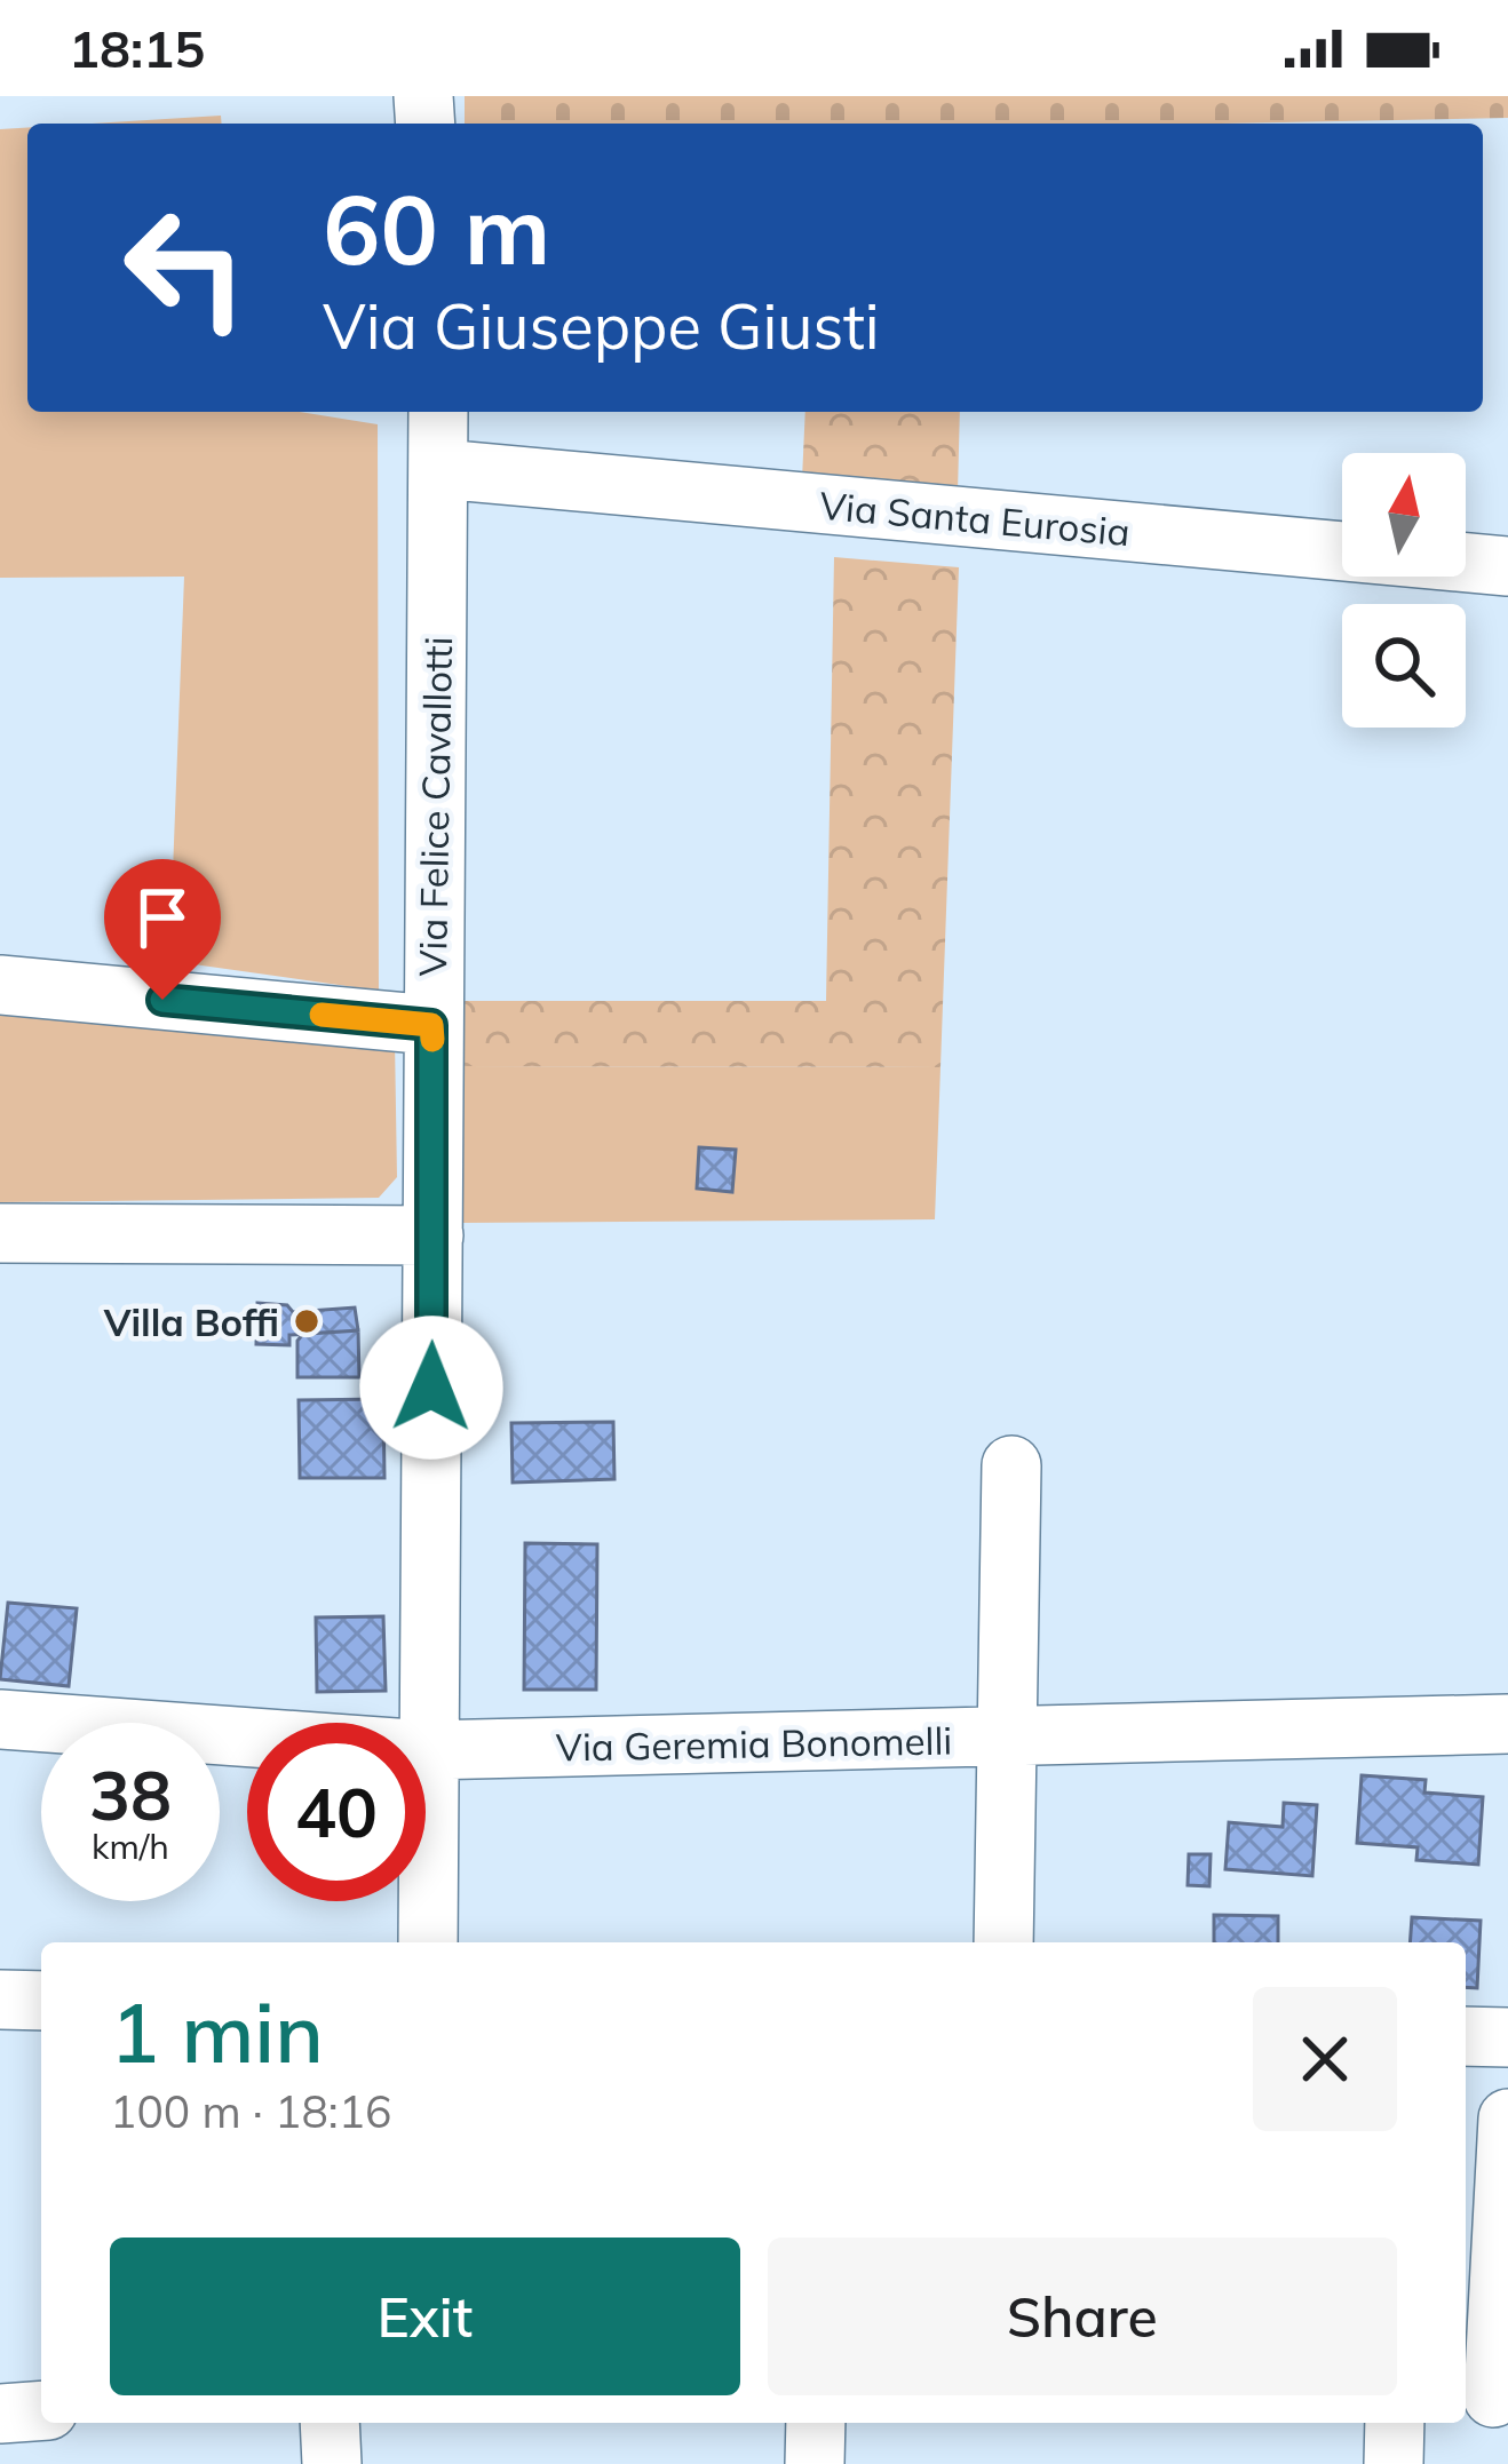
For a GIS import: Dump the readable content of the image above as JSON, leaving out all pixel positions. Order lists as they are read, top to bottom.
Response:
{
  "streets": {
    "street": ["Via Santa Eurosia", "Via Felice Cavallotti", "Via Geremia Bonomelli"]
  },
  "crossings": [
    ["Via Santa Eurosia", "Via Felice Cavallotti"],
    ["Via Felice Cavallotti", "Via Geremia Bonomelli"]
  ],
  "places": ["Villa Boffi"],
  "north": "top",
  "page": {
    "status": "18:15",
    "turn": ["60 m", "Via Giuseppe Giusti"],
    "speed": "38 km/h",
    "limit": "40",
    "heading": ["1 min", "100 m · 18:16"],
    "buttons": ["Exit", "Share"]
  }
}
